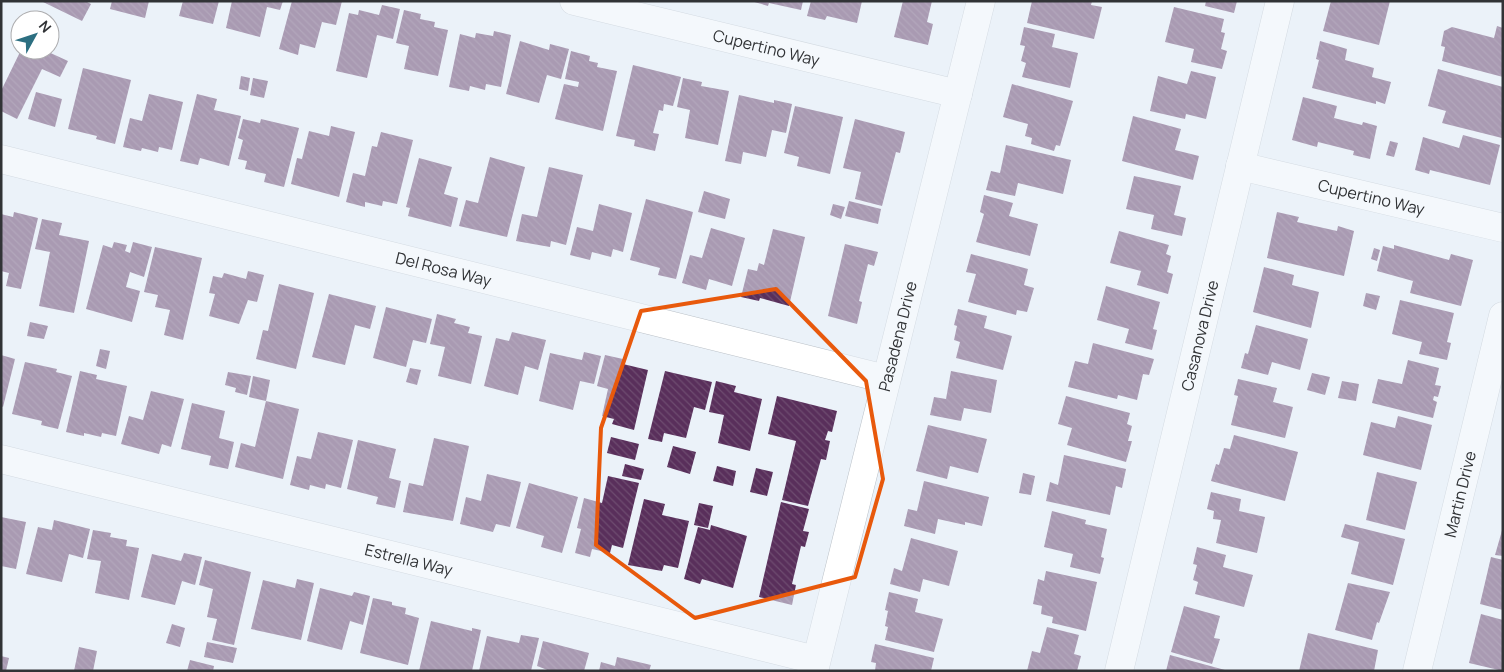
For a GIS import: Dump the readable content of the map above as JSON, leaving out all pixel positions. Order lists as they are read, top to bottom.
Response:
{
  "streets": {
    "street": [
      "Cupertino Way",
      "Del Rosa Way",
      "Pasadena Drive",
      "Casanova Drive",
      "Martin Drive",
      "Estrella Way"
    ]
  },
  "crossings": [
    ["Cupertino Way", "Pasadena Drive"],
    ["Cupertino Way", "Casanova Drive"],
    ["Del Rosa Way", "Pasadena Drive"],
    ["Pasadena Drive", "Estrella Way"]
  ],
  "north": "top right"
}
